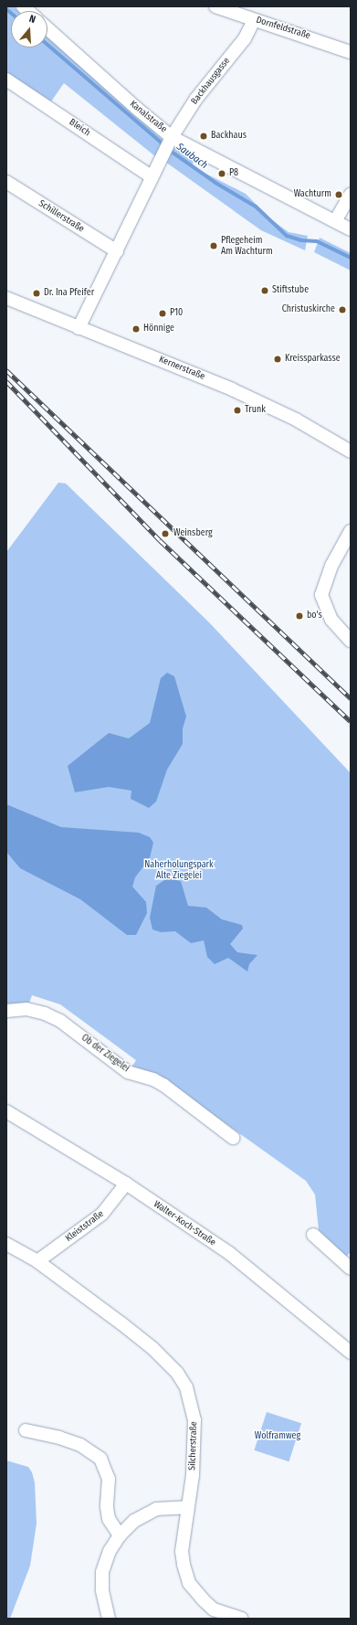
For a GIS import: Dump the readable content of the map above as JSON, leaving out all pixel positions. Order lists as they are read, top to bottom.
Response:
{
  "streets": {
    "street": [
      "Dornfeldstraße",
      "Backhausgasse",
      "Kanalstraße",
      "Bleich",
      "Schillerstraße",
      "Kernerstraße",
      "Ob der Ziegelei",
      "Walter-Koch-Straße",
      "Kleiststraße",
      "Silcherstraße"
    ]
  },
  "crossings": [
    ["Dornfeldstraße", "Backhausgasse"],
    ["Backhausgasse", "Kanalstraße"],
    ["Walter-Koch-Straße", "Kleiststraße"],
    ["Kleiststraße", "Silcherstraße"]
  ],
  "water": ["Saubach"],
  "parks": ["Naherholungspark Alte Ziegelei", "Wolframweg"],
  "places": [
    "Backhaus",
    "P8",
    "Wachturm",
    "Pflegeheim Am Wachturm",
    "Stiftstube",
    "Dr. Ina Pfeifer",
    "Christuskirche",
    "P10",
    "Hönnige",
    "Kreissparkasse",
    "Trunk",
    "Weinsberg",
    "bo's"
  ],
  "north": "top"
}
